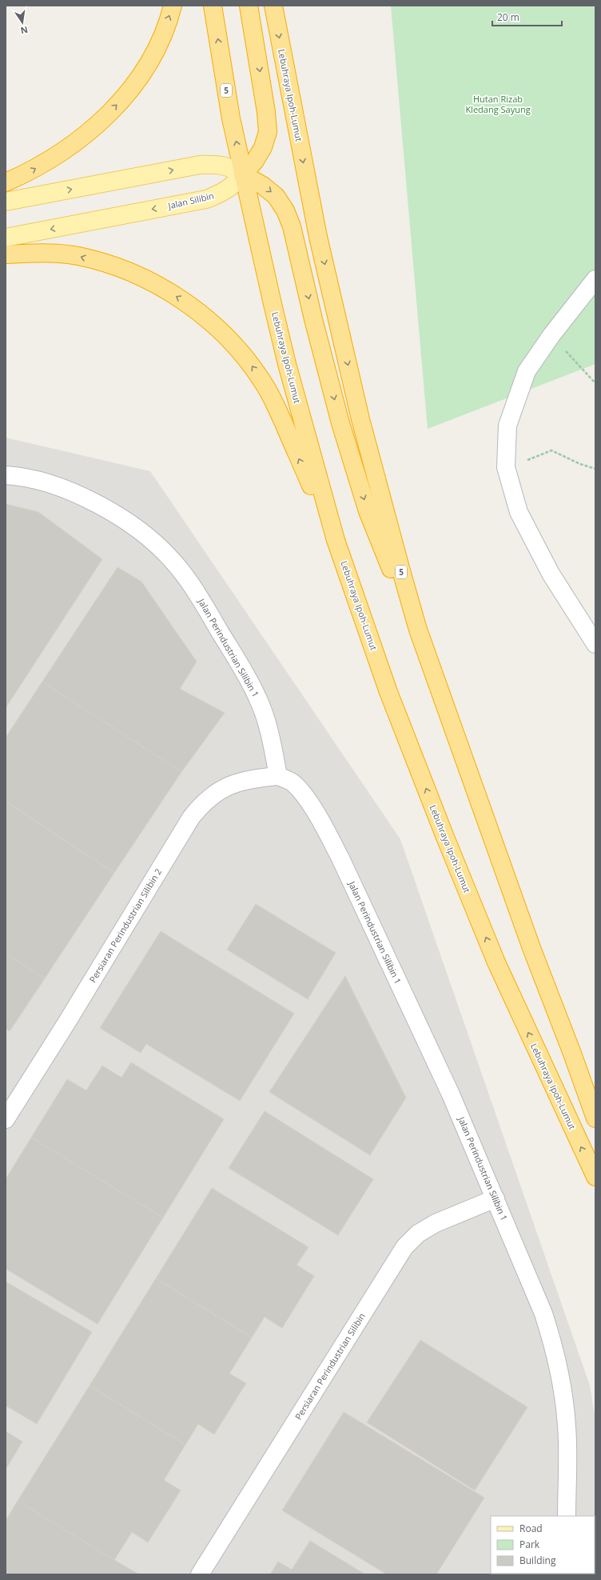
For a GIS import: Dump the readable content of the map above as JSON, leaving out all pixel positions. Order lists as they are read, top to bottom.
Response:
{
  "streets": {
    "highway": ["5", "Lebuhraya Ipoh-Lumut"],
    "main road": ["Jalan Silibin"],
    "street": ["Jalan Perindustrian Silibin 1", "Persiaran Perindustrian Silibin 2", "Persiaran Perindustrian Silibin"]
  },
  "crossings": [
    ["Lebuhraya Ipoh-Lumut", "Jalan Silibin"],
    ["Jalan Perindustrian Silibin 1", "Persiaran Perindustrian Silibin 2"],
    ["Jalan Perindustrian Silibin 1", "Persiaran Perindustrian Silibin"]
  ],
  "parks": ["Hutan Rizab Kledang Sayung"],
  "legend": ["Road", "Park", "Building"],
  "scale_bar": "20 m",
  "north": "bottom"
}
